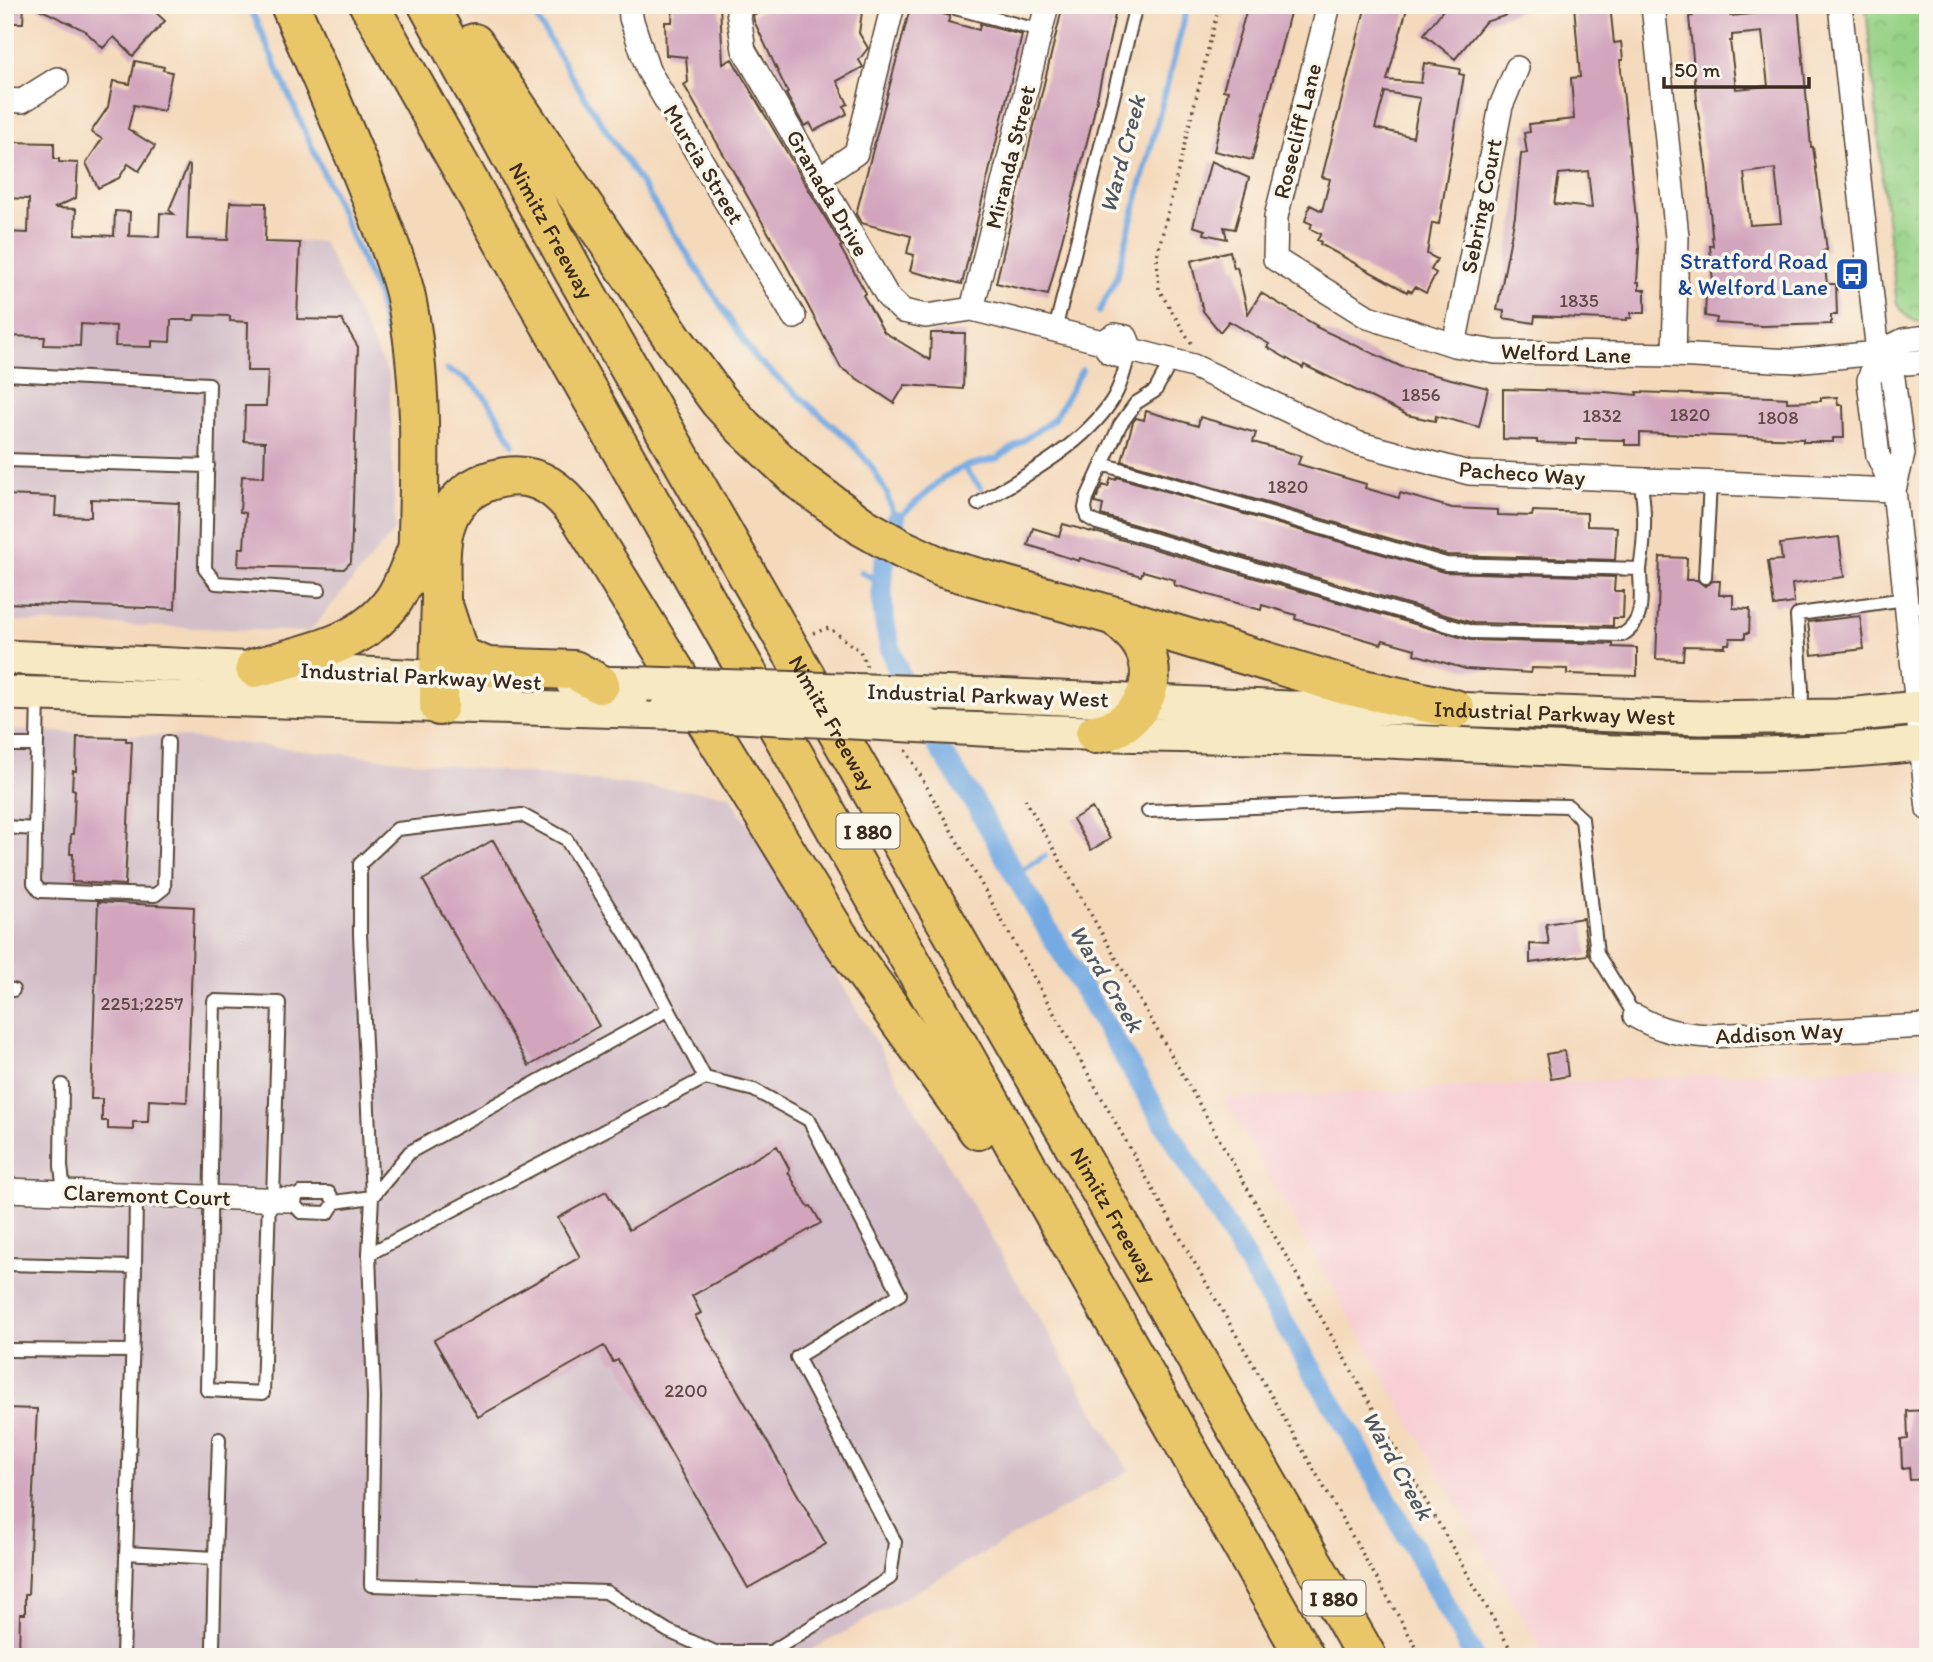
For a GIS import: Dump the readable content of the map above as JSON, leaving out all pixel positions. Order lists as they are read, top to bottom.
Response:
{
  "streets": {
    "highway": ["Nimitz Freeway", "I 880"],
    "main road": ["Industrial Parkway West"],
    "street": [
      "Rosecliff Lane",
      "Miranda Street",
      "Murcia Street",
      "Granada Drive",
      "Sebring Court",
      "Welford Lane",
      "Pacheco Way",
      "Addison Way",
      "Claremont Court"
    ]
  },
  "crossings": [
    ["Rosecliff Lane", "Welford Lane"],
    ["Miranda Street", "Granada Drive"],
    ["Miranda Street", "Pacheco Way"],
    ["Granada Drive", "Pacheco Way"],
    ["Sebring Court", "Welford Lane"]
  ],
  "water": ["Ward Creek"],
  "places": {
    "bus stop": ["Stratford Road & Welford Lane"]
  },
  "house_numbers": [
    "1835",
    "1856",
    "1820",
    "1832",
    "1808",
    "1820",
    "2251;2257",
    "2200"
  ],
  "scale_bar": "50 m"
}
